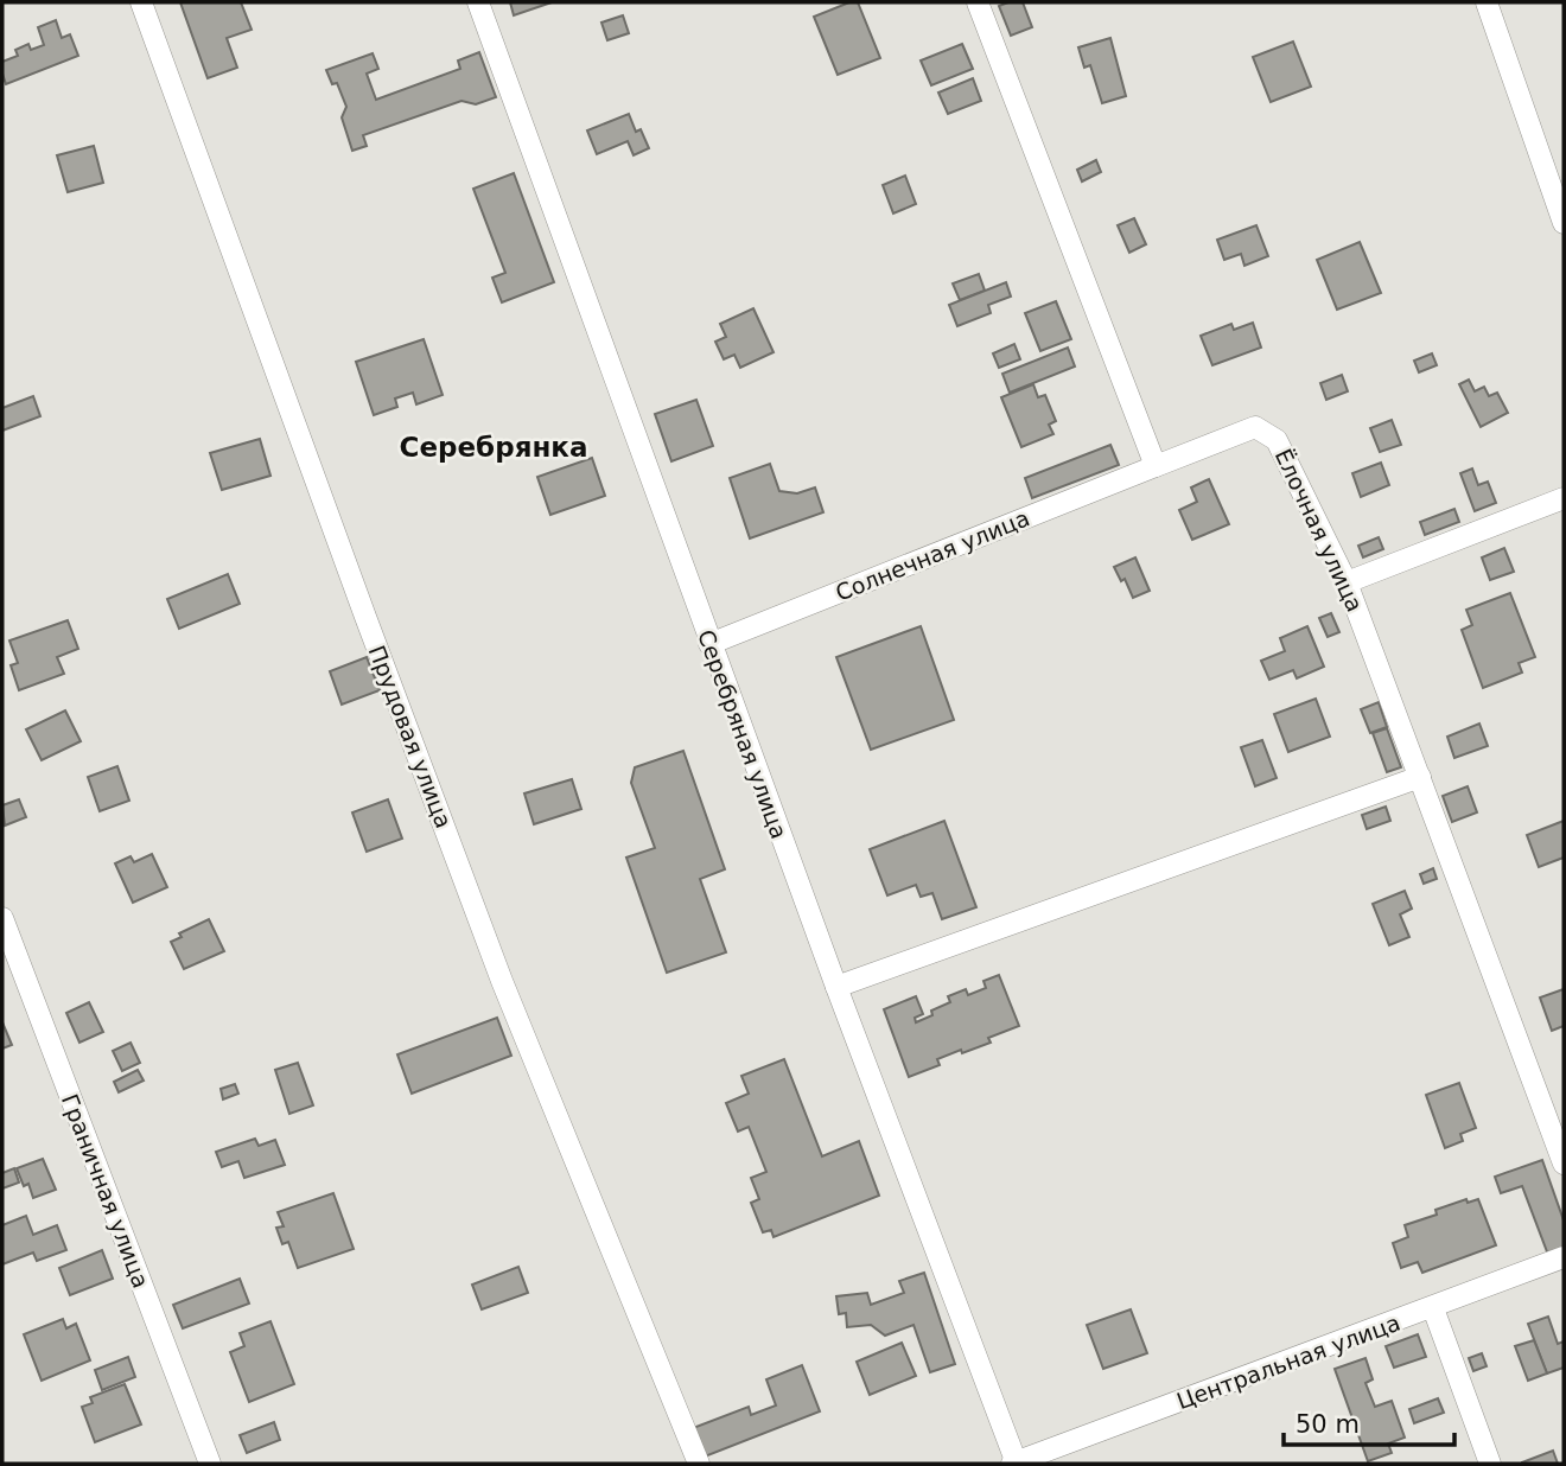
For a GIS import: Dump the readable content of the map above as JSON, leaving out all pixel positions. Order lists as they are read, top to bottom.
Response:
{
  "streets": {
    "street": [
      "Ёлочная улица",
      "Солнечная улица",
      "Серебряная улица",
      "Прудовая улица",
      "Граничная улица",
      "Центральная улица"
    ]
  },
  "crossings": [
    ["Ёлочная улица", "Солнечная улица"],
    ["Солнечная улица", "Серебряная улица"],
    ["Серебряная улица", "Центральная улица"]
  ],
  "districts": ["Серебрянка"],
  "scale_bar": "50 m"
}
